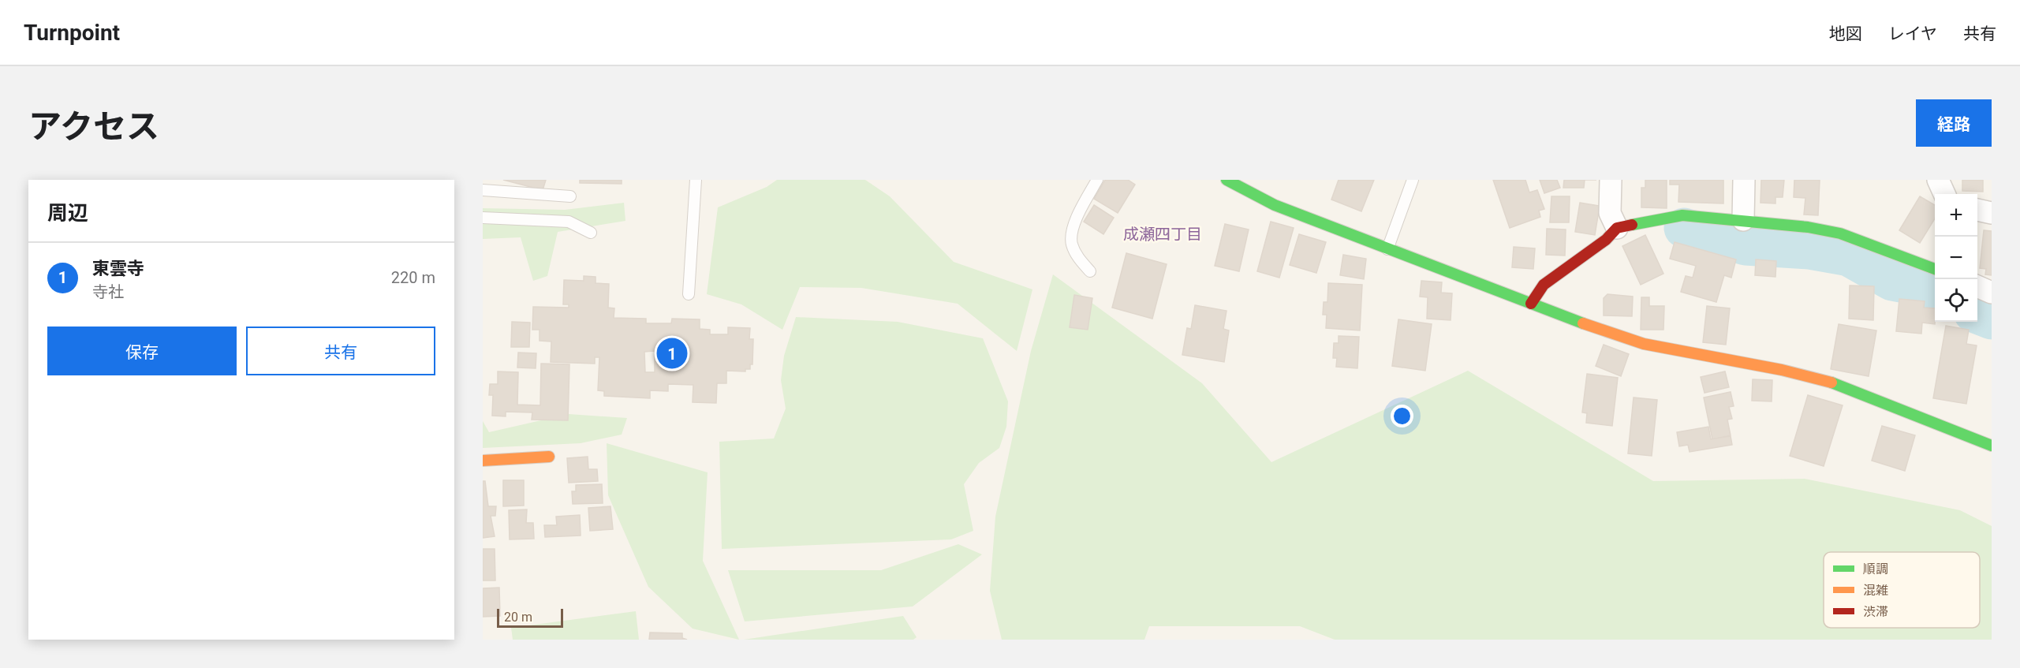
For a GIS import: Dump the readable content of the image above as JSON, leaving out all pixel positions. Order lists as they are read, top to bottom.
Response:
{
  "districts": ["成瀬四丁目"],
  "legend": ["順調", "混雑", "渋滞"],
  "scale_bar": "20 m",
  "page": {
    "header": "Turnpoint",
    "nav": ["地図", "レイヤ", "共有"],
    "title": "アクセス",
    "buttons": [
      "経路",
      ["保存", "共有"]
    ],
    "heading": "周辺",
    "map_buttons": ["+", "−"],
    "list": [
      {
        "mark": "1",
        "name": "東雲寺",
        "note": "寺社",
        "value": "220 m"
      }
    ],
    "pins": "1",
    "scale": "20 m"
  }
}
